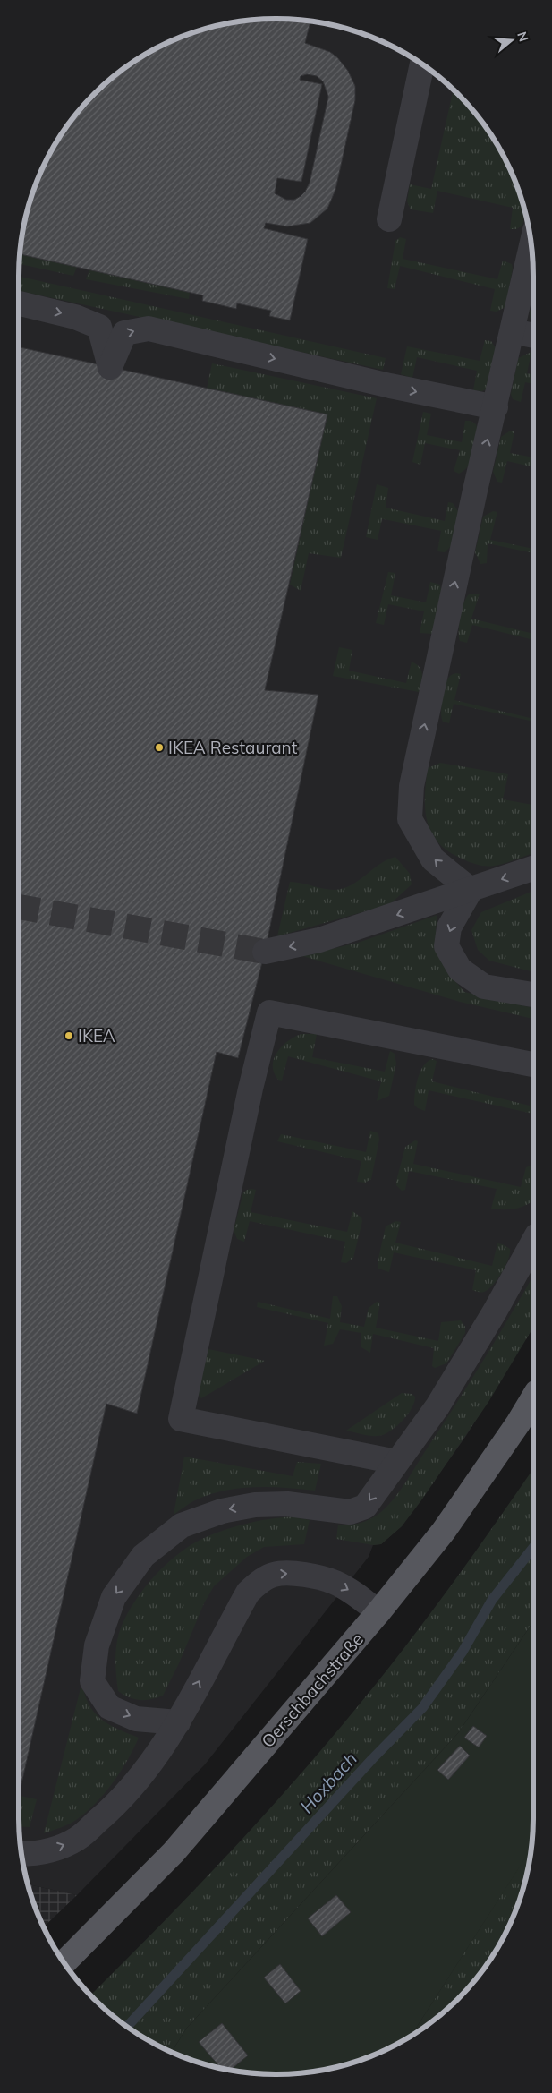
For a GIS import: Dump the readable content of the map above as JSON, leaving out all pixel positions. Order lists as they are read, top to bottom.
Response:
{
  "streets": {
    "main road": ["Oerschbachstraße"]
  },
  "water": ["Hoxbach"],
  "places": ["IKEA Restaurant", "IKEA"],
  "north": "right"
}
